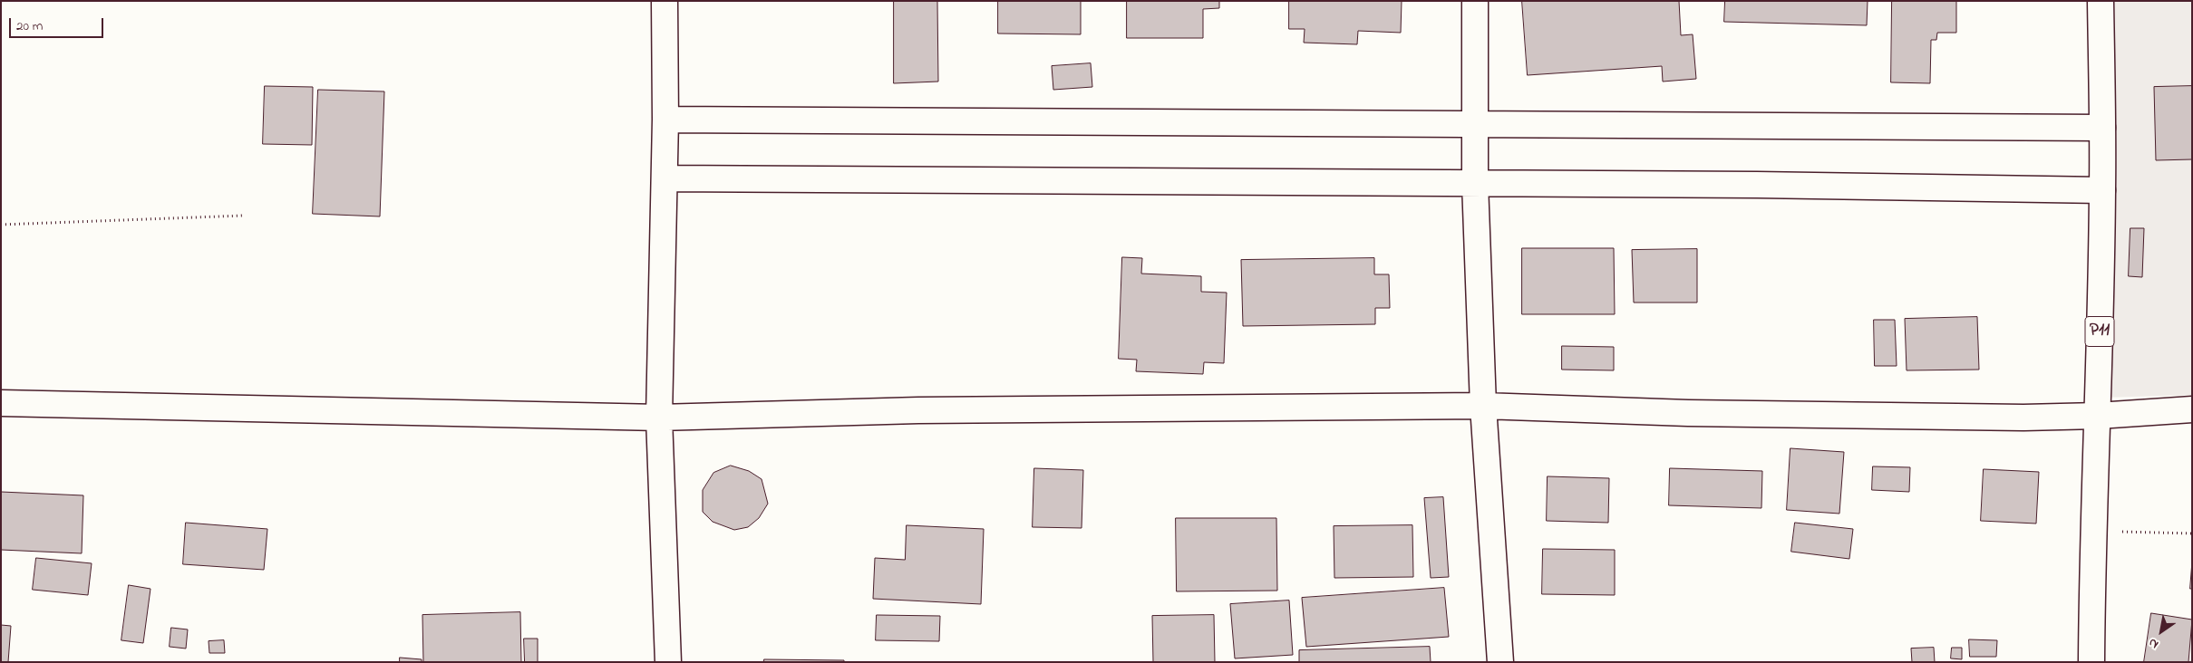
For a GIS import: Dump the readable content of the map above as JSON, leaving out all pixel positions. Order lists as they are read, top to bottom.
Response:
{
  "streets": {
    "street": ["P11"]
  },
  "scale_bar": "20 m",
  "north": "bottom left"
}
